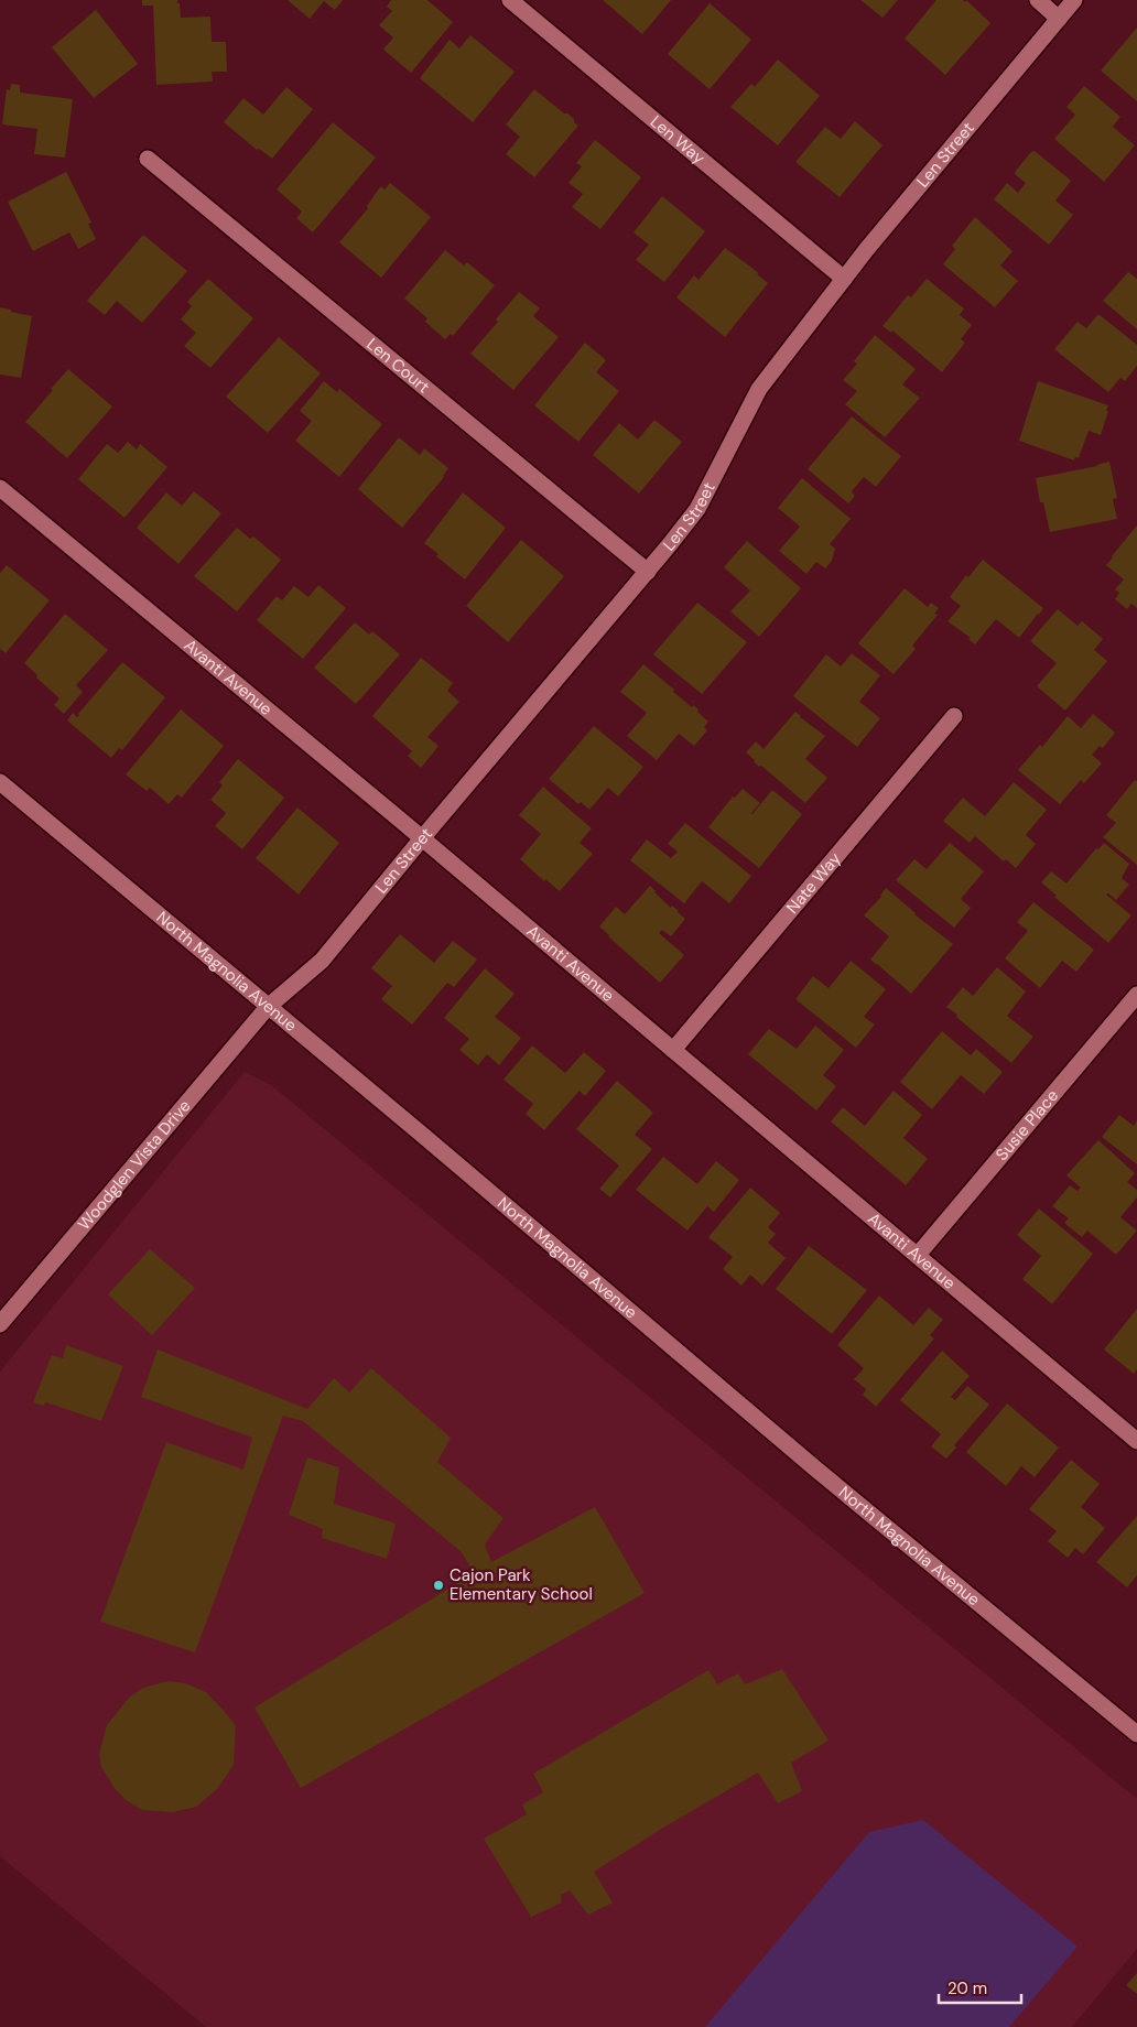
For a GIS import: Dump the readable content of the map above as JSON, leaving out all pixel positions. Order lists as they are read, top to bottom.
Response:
{
  "streets": {
    "street": [
      "Len Way",
      "Len Street",
      "Len Court",
      "Avanti Avenue",
      "Nate Way",
      "North Magnolia Avenue",
      "Susie Place",
      "Woodglen Vista Drive"
    ]
  },
  "crossings": [
    ["Len Way", "Len Street"],
    ["Len Street", "Len Court"],
    ["Len Street", "Avanti Avenue"],
    ["Len Street", "North Magnolia Avenue"],
    ["Len Street", "Woodglen Vista Drive"],
    ["Avanti Avenue", "Nate Way"],
    ["Avanti Avenue", "Susie Place"],
    ["North Magnolia Avenue", "Woodglen Vista Drive"]
  ],
  "places": ["Cajon Park Elementary School"],
  "scale_bar": "20 m"
}
